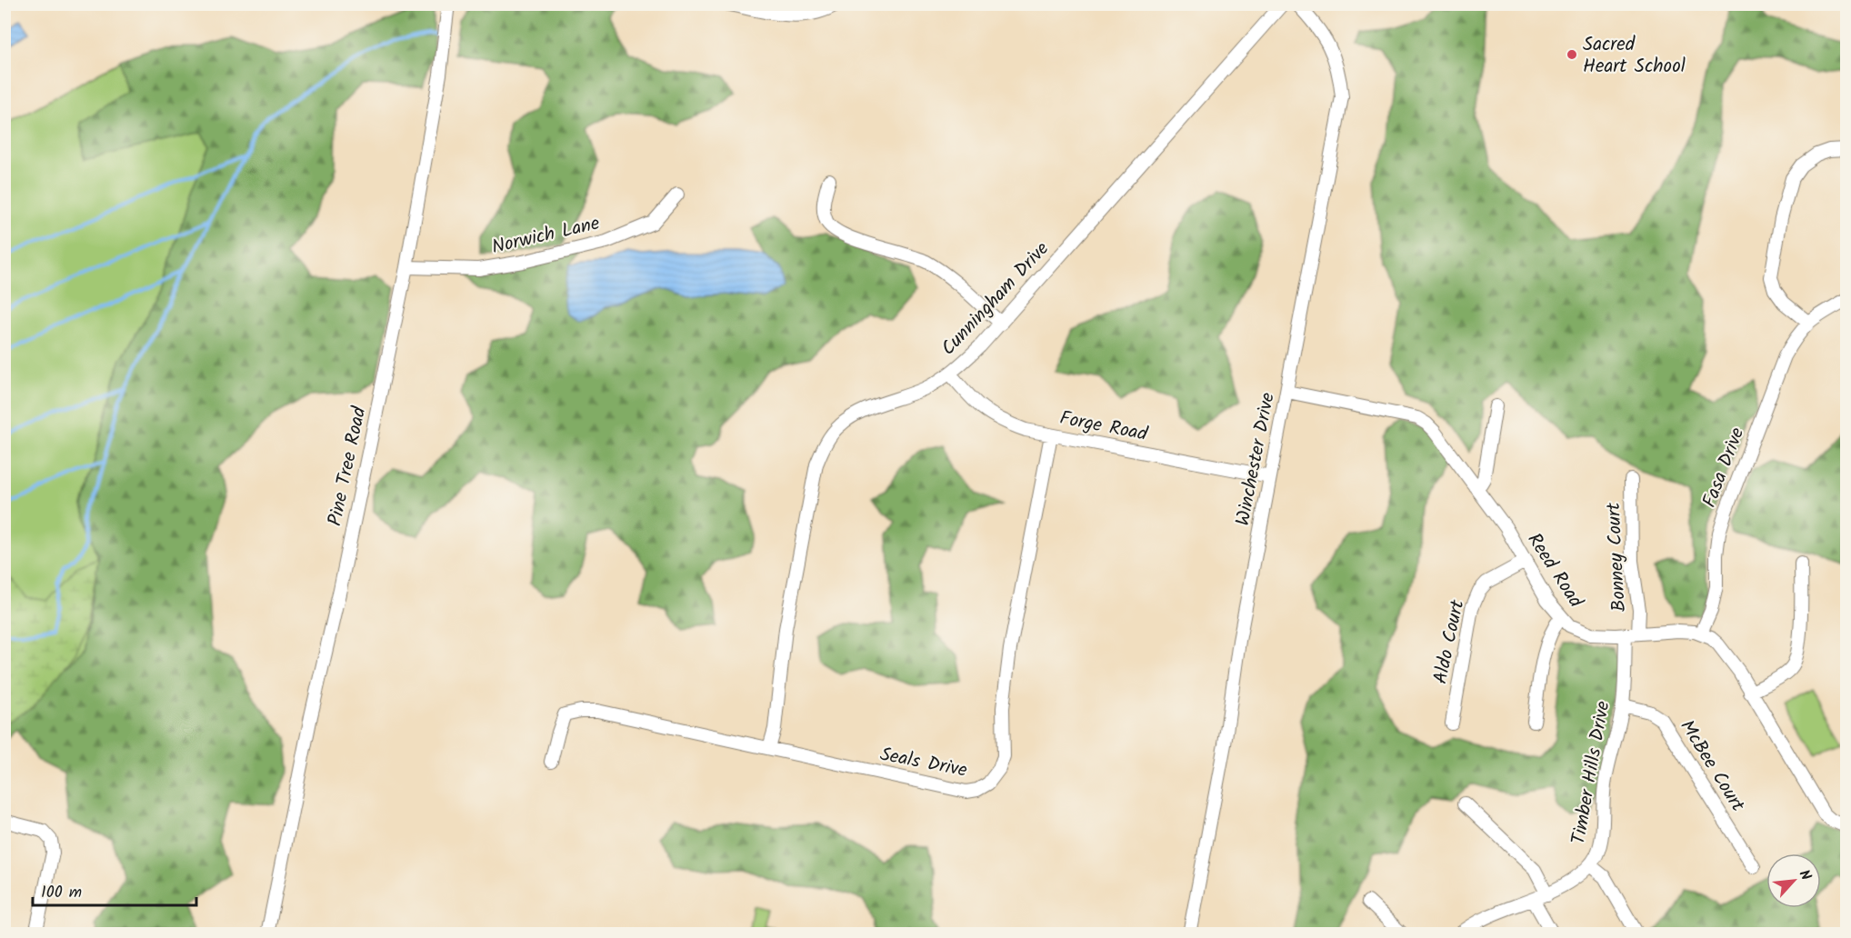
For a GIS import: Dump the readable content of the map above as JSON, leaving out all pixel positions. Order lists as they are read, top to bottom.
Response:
{
  "streets": {
    "street": [
      "Norwich Lane",
      "Cunningham Drive",
      "Forge Road",
      "Winchester Drive",
      "Pine Tree Road",
      "Fasa Drive",
      "Bonney Court",
      "Reed Road",
      "Aldo Court",
      "Seals Drive",
      "McBee Court",
      "Timber Hills Drive"
    ]
  },
  "crossings": [
    ["Norwich Lane", "Pine Tree Road"],
    ["Cunningham Drive", "Forge Road"],
    ["Cunningham Drive", "Seals Drive"],
    ["Forge Road", "Winchester Drive"],
    ["Forge Road", "Seals Drive"],
    ["Winchester Drive", "Reed Road"],
    ["Fasa Drive", "Reed Road"],
    ["Bonney Court", "Reed Road"],
    ["Reed Road", "Aldo Court"],
    ["Reed Road", "Timber Hills Drive"],
    ["McBee Court", "Timber Hills Drive"]
  ],
  "places": ["Sacred Heart School"],
  "scale_bar": "100 m",
  "north": "top right"
}
